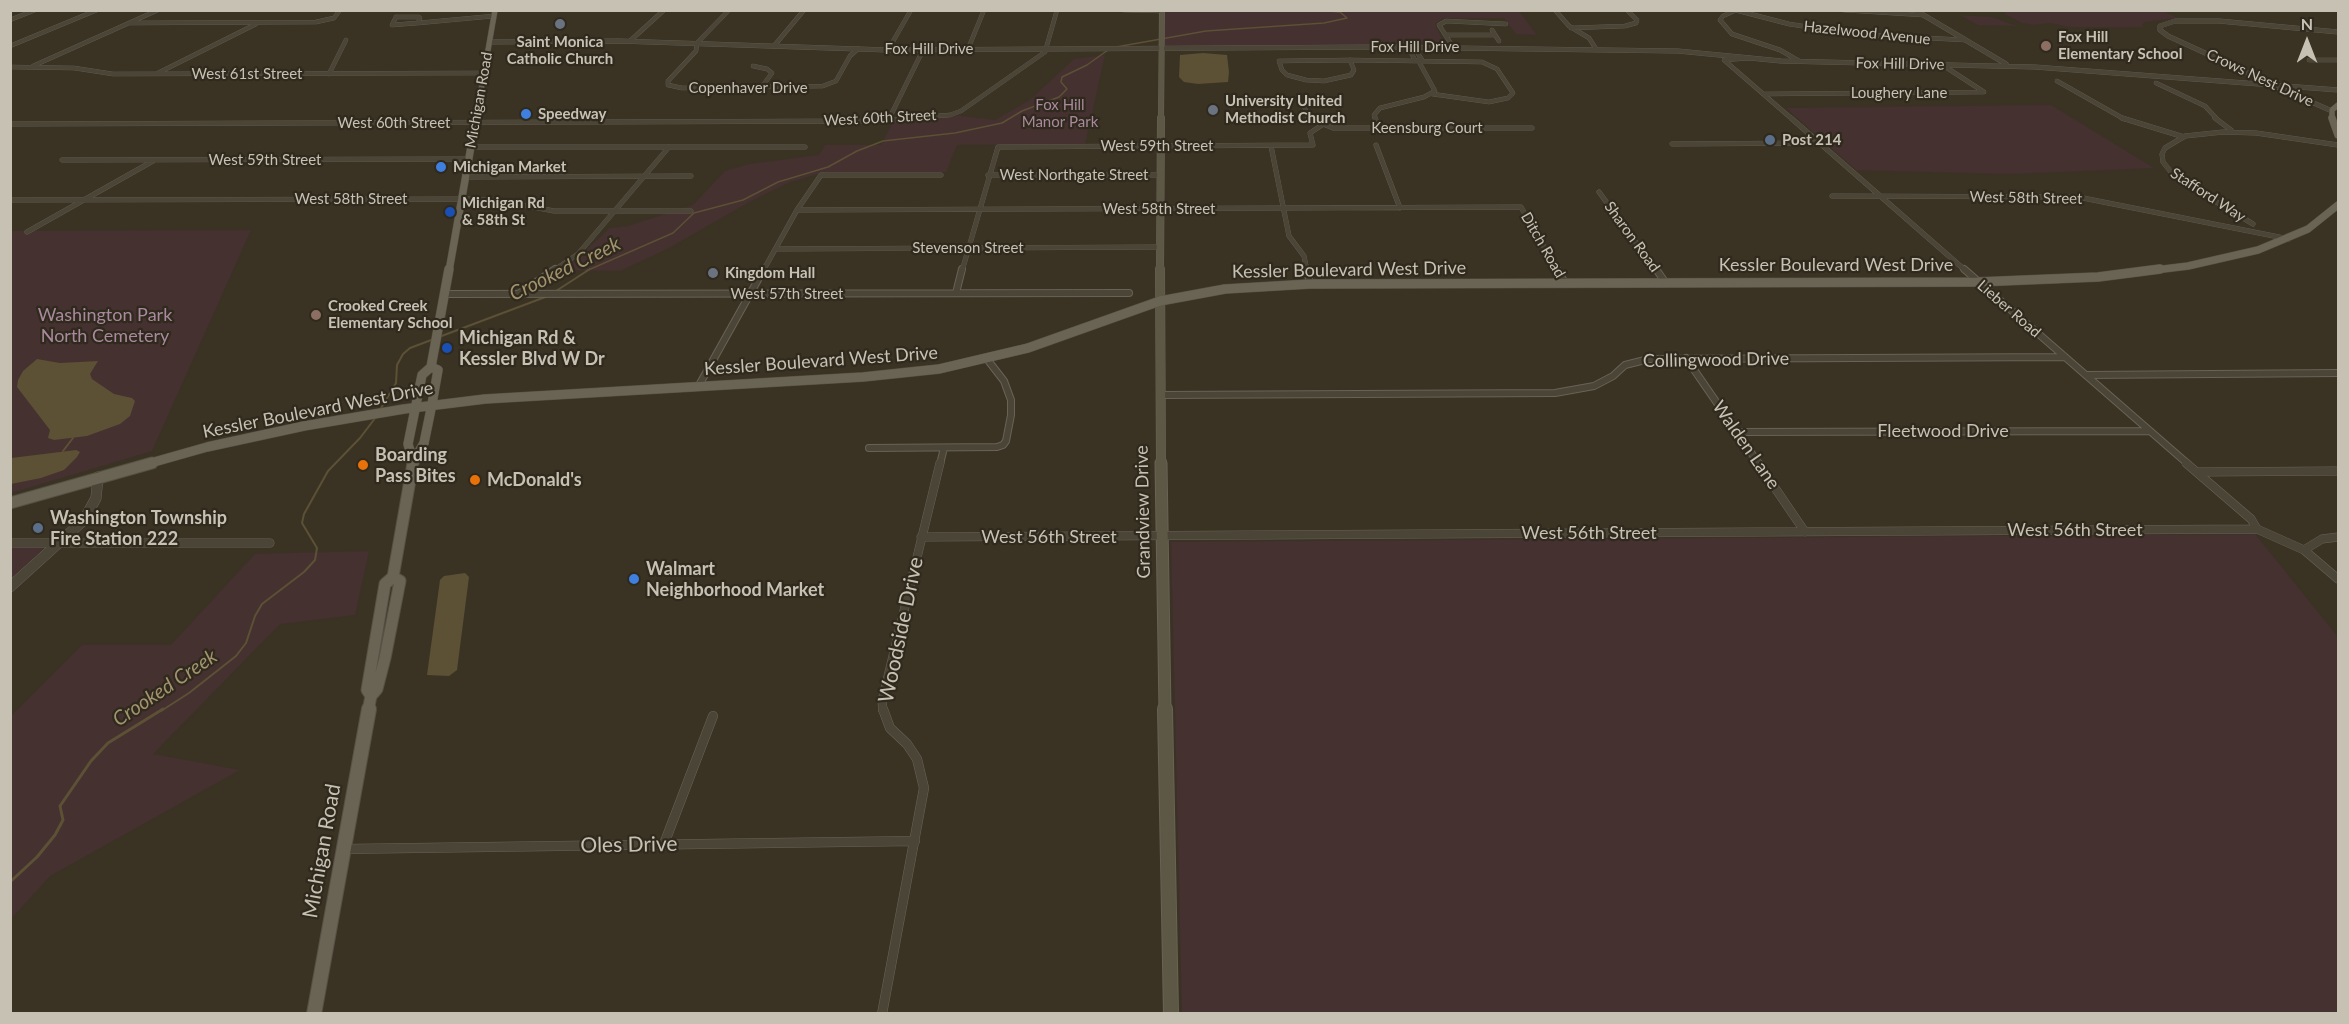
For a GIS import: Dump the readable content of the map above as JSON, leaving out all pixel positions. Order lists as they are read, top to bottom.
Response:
{
  "streets": {
    "main road": ["Michigan Road", "Kessler Boulevard West Drive", "Grandview Drive"],
    "street": [
      "Hazelwood Avenue",
      "Fox Hill Drive",
      "West 61st Street",
      "Crows Nest Drive",
      "Copenhaver Drive",
      "Loughery Lane",
      "West 60th Street",
      "Keensburg Court",
      "West 59th Street",
      "West Northgate Street",
      "Stafford Way",
      "West 58th Street",
      "Sharon Road",
      "Ditch Road",
      "Stevenson Street",
      "West 57th Street",
      "Lieber Road",
      "Collingwood Drive",
      "Fleetwood Drive",
      "Walden Lane",
      "West 56th Street",
      "Woodside Drive",
      "Oles Drive"
    ]
  },
  "crossings": [
    ["Fox Hill Drive", "Crows Nest Drive"],
    ["Fox Hill Drive", "Copenhaver Drive"],
    ["Fox Hill Drive", "Loughery Lane"],
    ["Fox Hill Drive", "Michigan Road"],
    ["Fox Hill Drive", "West 60th Street"],
    ["Fox Hill Drive", "Lieber Road"],
    ["Fox Hill Drive", "Grandview Drive"],
    ["West 61st Street", "Michigan Road"],
    ["Loughery Lane", "Lieber Road"],
    ["Michigan Road", "West 60th Street"],
    ["Michigan Road", "West 59th Street"],
    ["Michigan Road", "West 58th Street"],
    ["Michigan Road", "Kessler Boulevard West Drive"],
    ["Michigan Road", "West 57th Street"],
    ["Michigan Road", "Oles Drive"],
    ["Keensburg Court", "West 59th Street"],
    ["West 59th Street", "West Northgate Street"],
    ["West 59th Street", "Grandview Drive"],
    ["West Northgate Street", "Grandview Drive"],
    ["West 58th Street", "Ditch Road"],
    ["West 58th Street", "Kessler Boulevard West Drive"],
    ["West 58th Street", "Lieber Road"],
    ["West 58th Street", "Grandview Drive"],
    ["Sharon Road", "Kessler Boulevard West Drive"],
    ["Ditch Road", "Kessler Boulevard West Drive"],
    ["Stevenson Street", "Grandview Drive"],
    ["Kessler Boulevard West Drive", "Lieber Road"],
    ["Kessler Boulevard West Drive", "Grandview Drive"],
    ["Lieber Road", "Collingwood Drive"],
    ["Lieber Road", "Fleetwood Drive"],
    ["Lieber Road", "West 56th Street"],
    ["Collingwood Drive", "Walden Lane"],
    ["Collingwood Drive", "Grandview Drive"],
    ["Fleetwood Drive", "Walden Lane"],
    ["Walden Lane", "West 56th Street"],
    ["Grandview Drive", "West 56th Street"],
    ["West 56th Street", "Woodside Drive"],
    ["Woodside Drive", "Oles Drive"]
  ],
  "water": ["Crooked Creek"],
  "parks": ["Fox Hill Manor Park", "Washington Park North Cemetery"],
  "places": [
    "Saint Monica Catholic Church",
    "Fox Hill Elementary School",
    "University United Methodist Church",
    "Speedway",
    "Post 214",
    "Michigan Market",
    "Michigan Rd & 58th St",
    "Kingdom Hall",
    "Crooked Creek Elementary School",
    "Michigan Rd & Kessler Blvd W Dr",
    "Boarding Pass Bites",
    "McDonald's",
    "Washington Township Fire Station 222",
    "Walmart Neighborhood Market"
  ],
  "north": "top"
}
